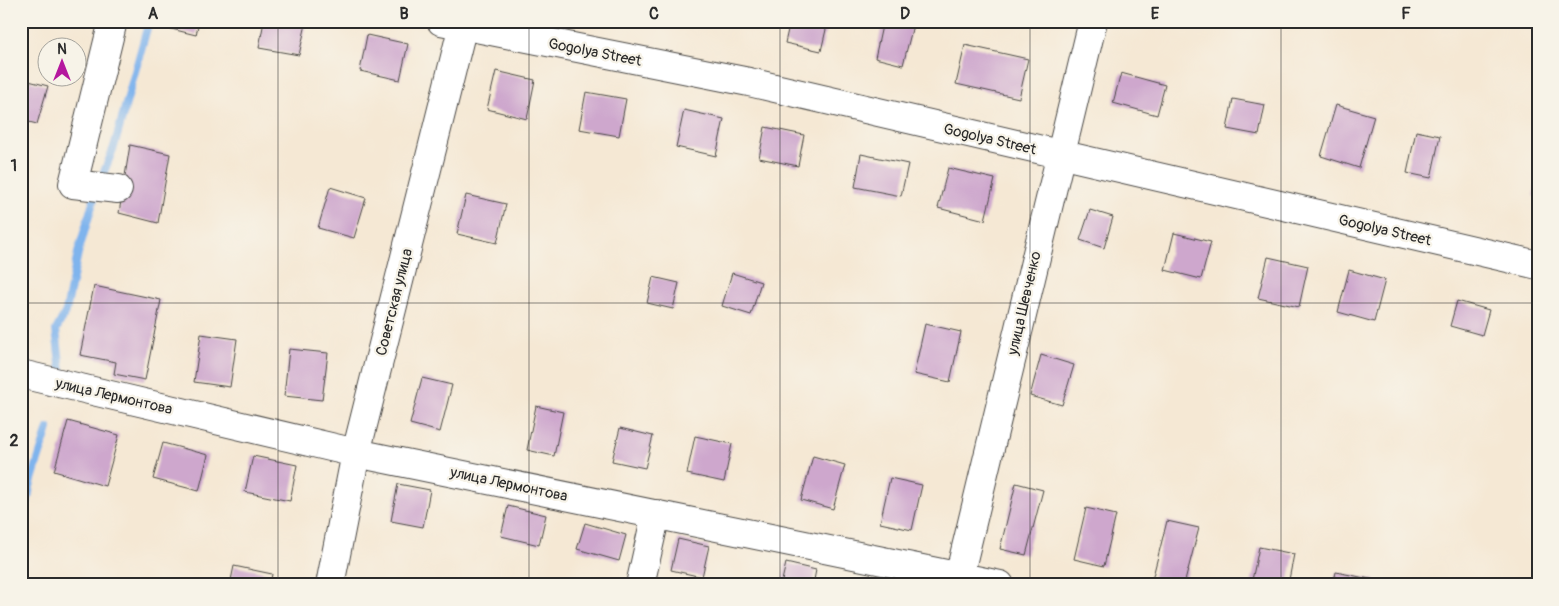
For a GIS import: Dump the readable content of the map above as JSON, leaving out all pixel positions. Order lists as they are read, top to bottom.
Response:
{
  "streets": {
    "street": [
      "Gogolya Street",
      "Советская улица",
      "улица Шевченко",
      "улица Лермонтова"
    ]
  },
  "crossings": [
    ["Gogolya Street", "Советская улица"],
    ["Gogolya Street", "улица Шевченко"],
    ["Советская улица", "улица Лермонтова"],
    ["улица Шевченко", "улица Лермонтова"]
  ],
  "north": "top",
  "grid": {
    "columns": [
      "A",
      "B",
      "C",
      "D",
      "E",
      "F"
    ],
    "rows": ["1", "2"]
  }
}
